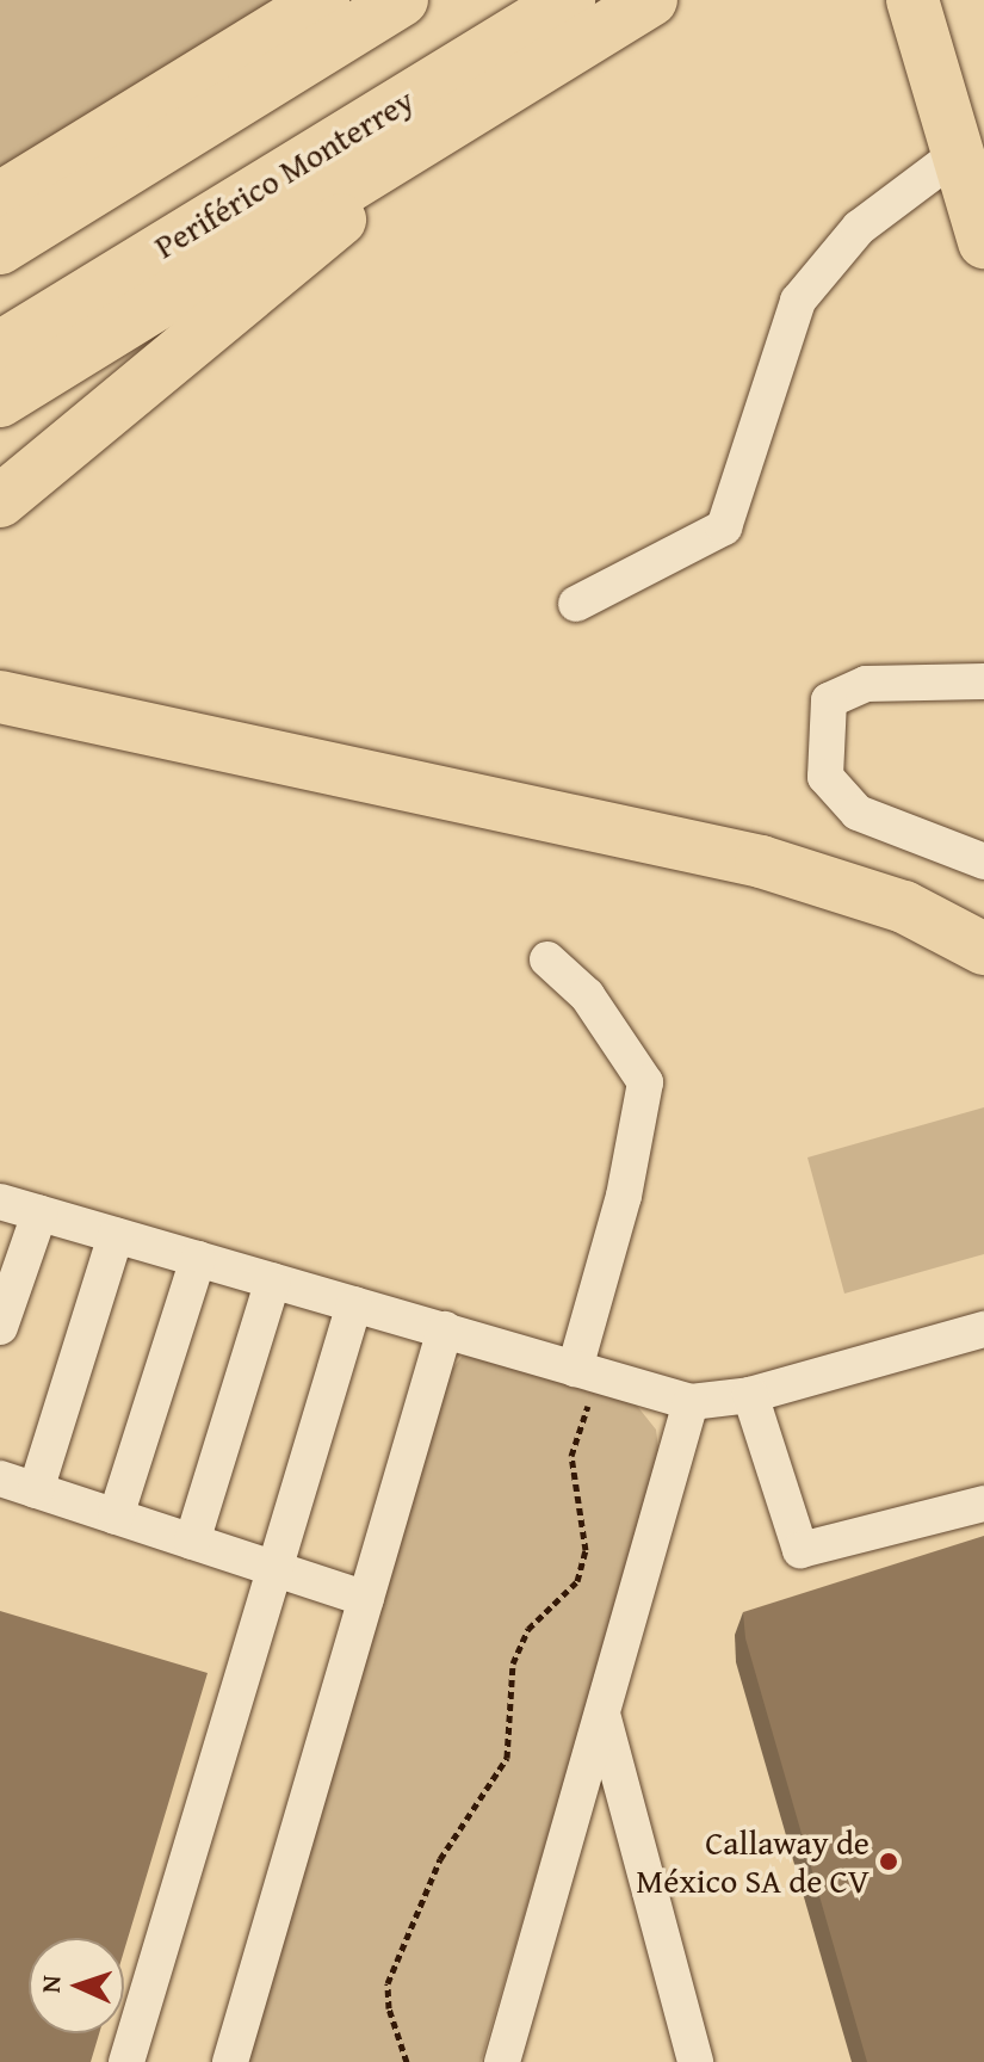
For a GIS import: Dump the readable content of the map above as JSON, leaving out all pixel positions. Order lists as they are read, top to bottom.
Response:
{
  "streets": {
    "highway": ["Periférico Monterrey"]
  },
  "places": ["Callaway de México SA de CV"],
  "north": "left"
}
